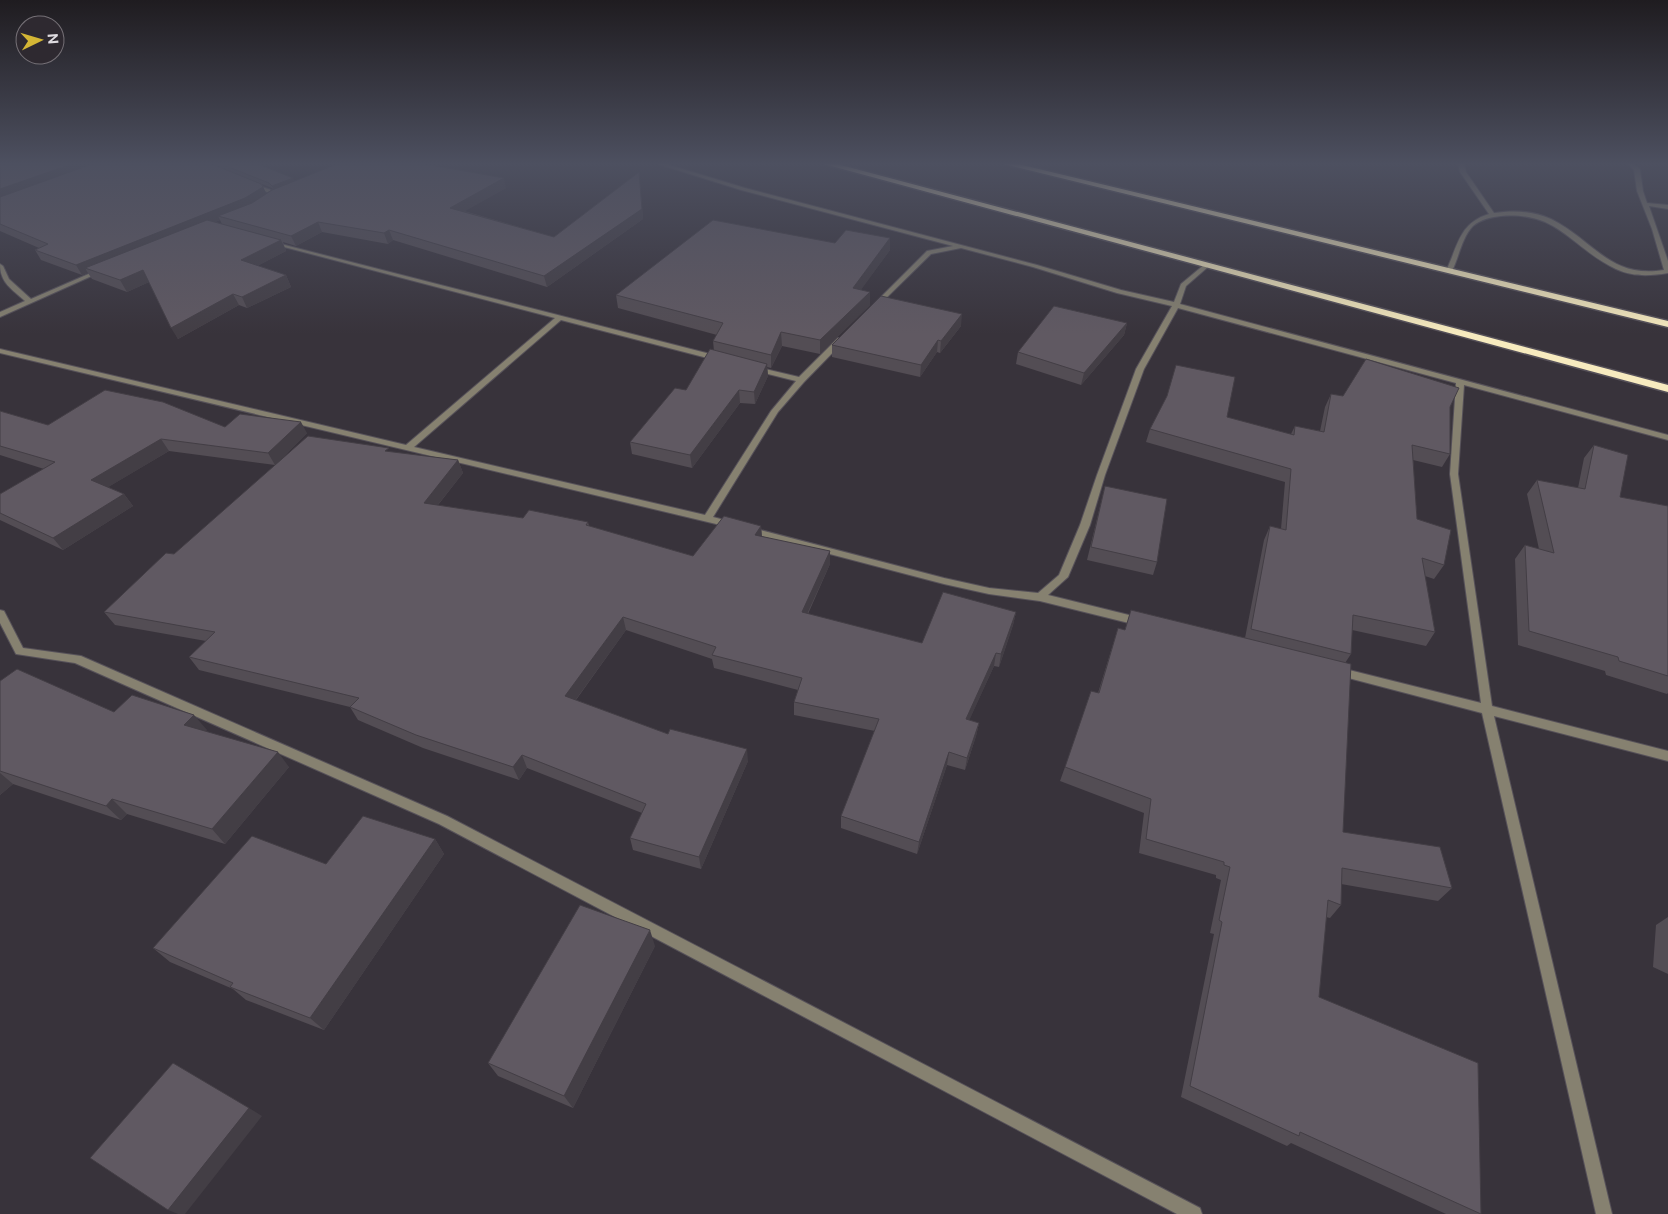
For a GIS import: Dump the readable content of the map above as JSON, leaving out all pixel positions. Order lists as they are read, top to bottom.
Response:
{
  "north": "right"
}
